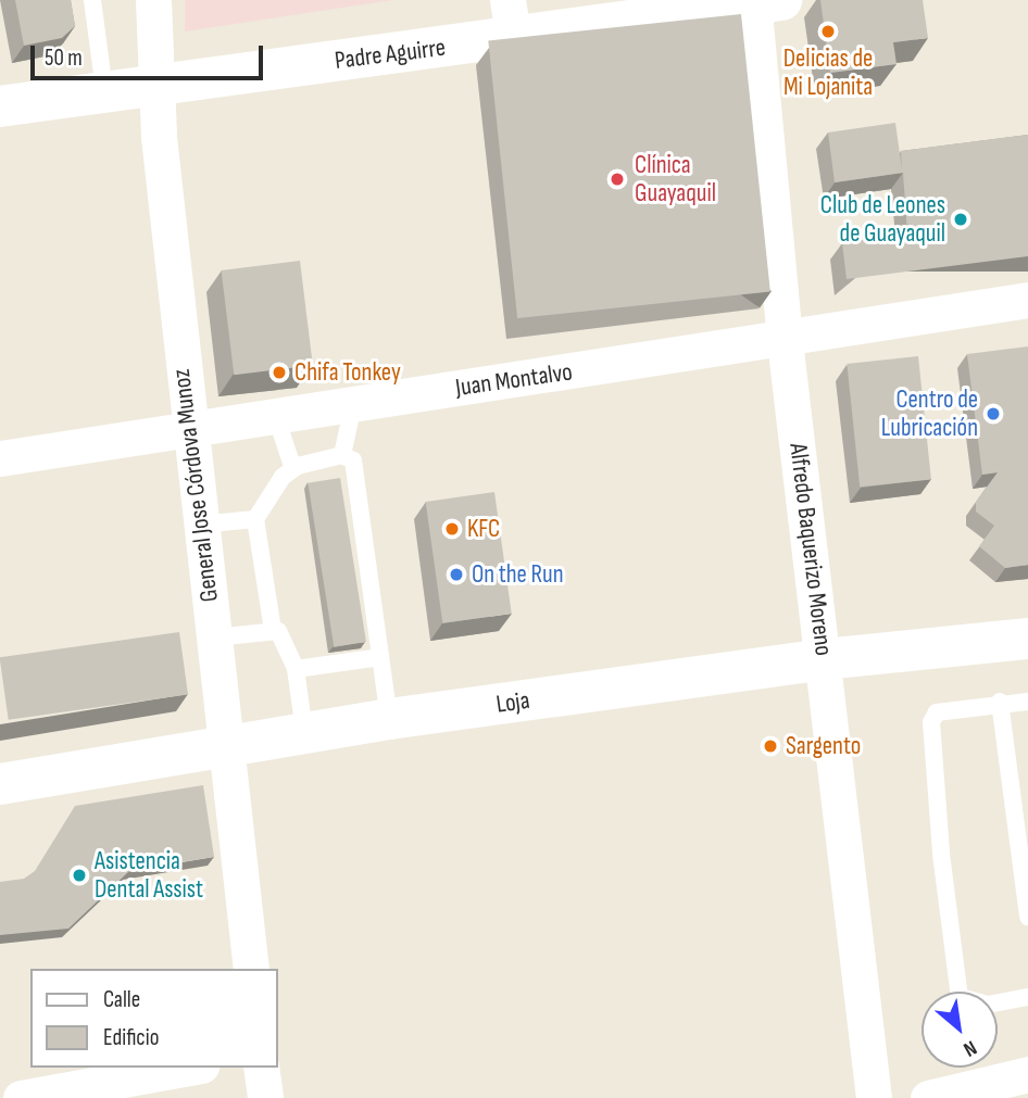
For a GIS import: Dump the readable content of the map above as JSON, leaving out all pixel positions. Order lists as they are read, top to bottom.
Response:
{
  "streets": {
    "main road": ["Padre Aguirre", "Loja"],
    "street": ["Juan Montalvo", "General Jose Córdova Munoz", "Alfredo Baquerizo Moreno"]
  },
  "crossings": [
    ["Padre Aguirre", "General Jose Córdova Munoz"],
    ["Padre Aguirre", "Alfredo Baquerizo Moreno"],
    ["Juan Montalvo", "General Jose Córdova Munoz"],
    ["Juan Montalvo", "Alfredo Baquerizo Moreno"],
    ["General Jose Córdova Munoz", "Loja"],
    ["Alfredo Baquerizo Moreno", "Loja"]
  ],
  "places": [
    "Delicias de Mi Lojanita",
    "Clínica Guayaquil",
    "Club de Leones de Guayaquil",
    "Chifa Tonkey",
    "Centro de Lubricación",
    "KFC",
    "On the Run",
    "Sargento",
    "Asistencia Dental Assist"
  ],
  "legend": ["Calle", "Edificio"],
  "scale_bar": "50 m",
  "north": "bottom right"
}
